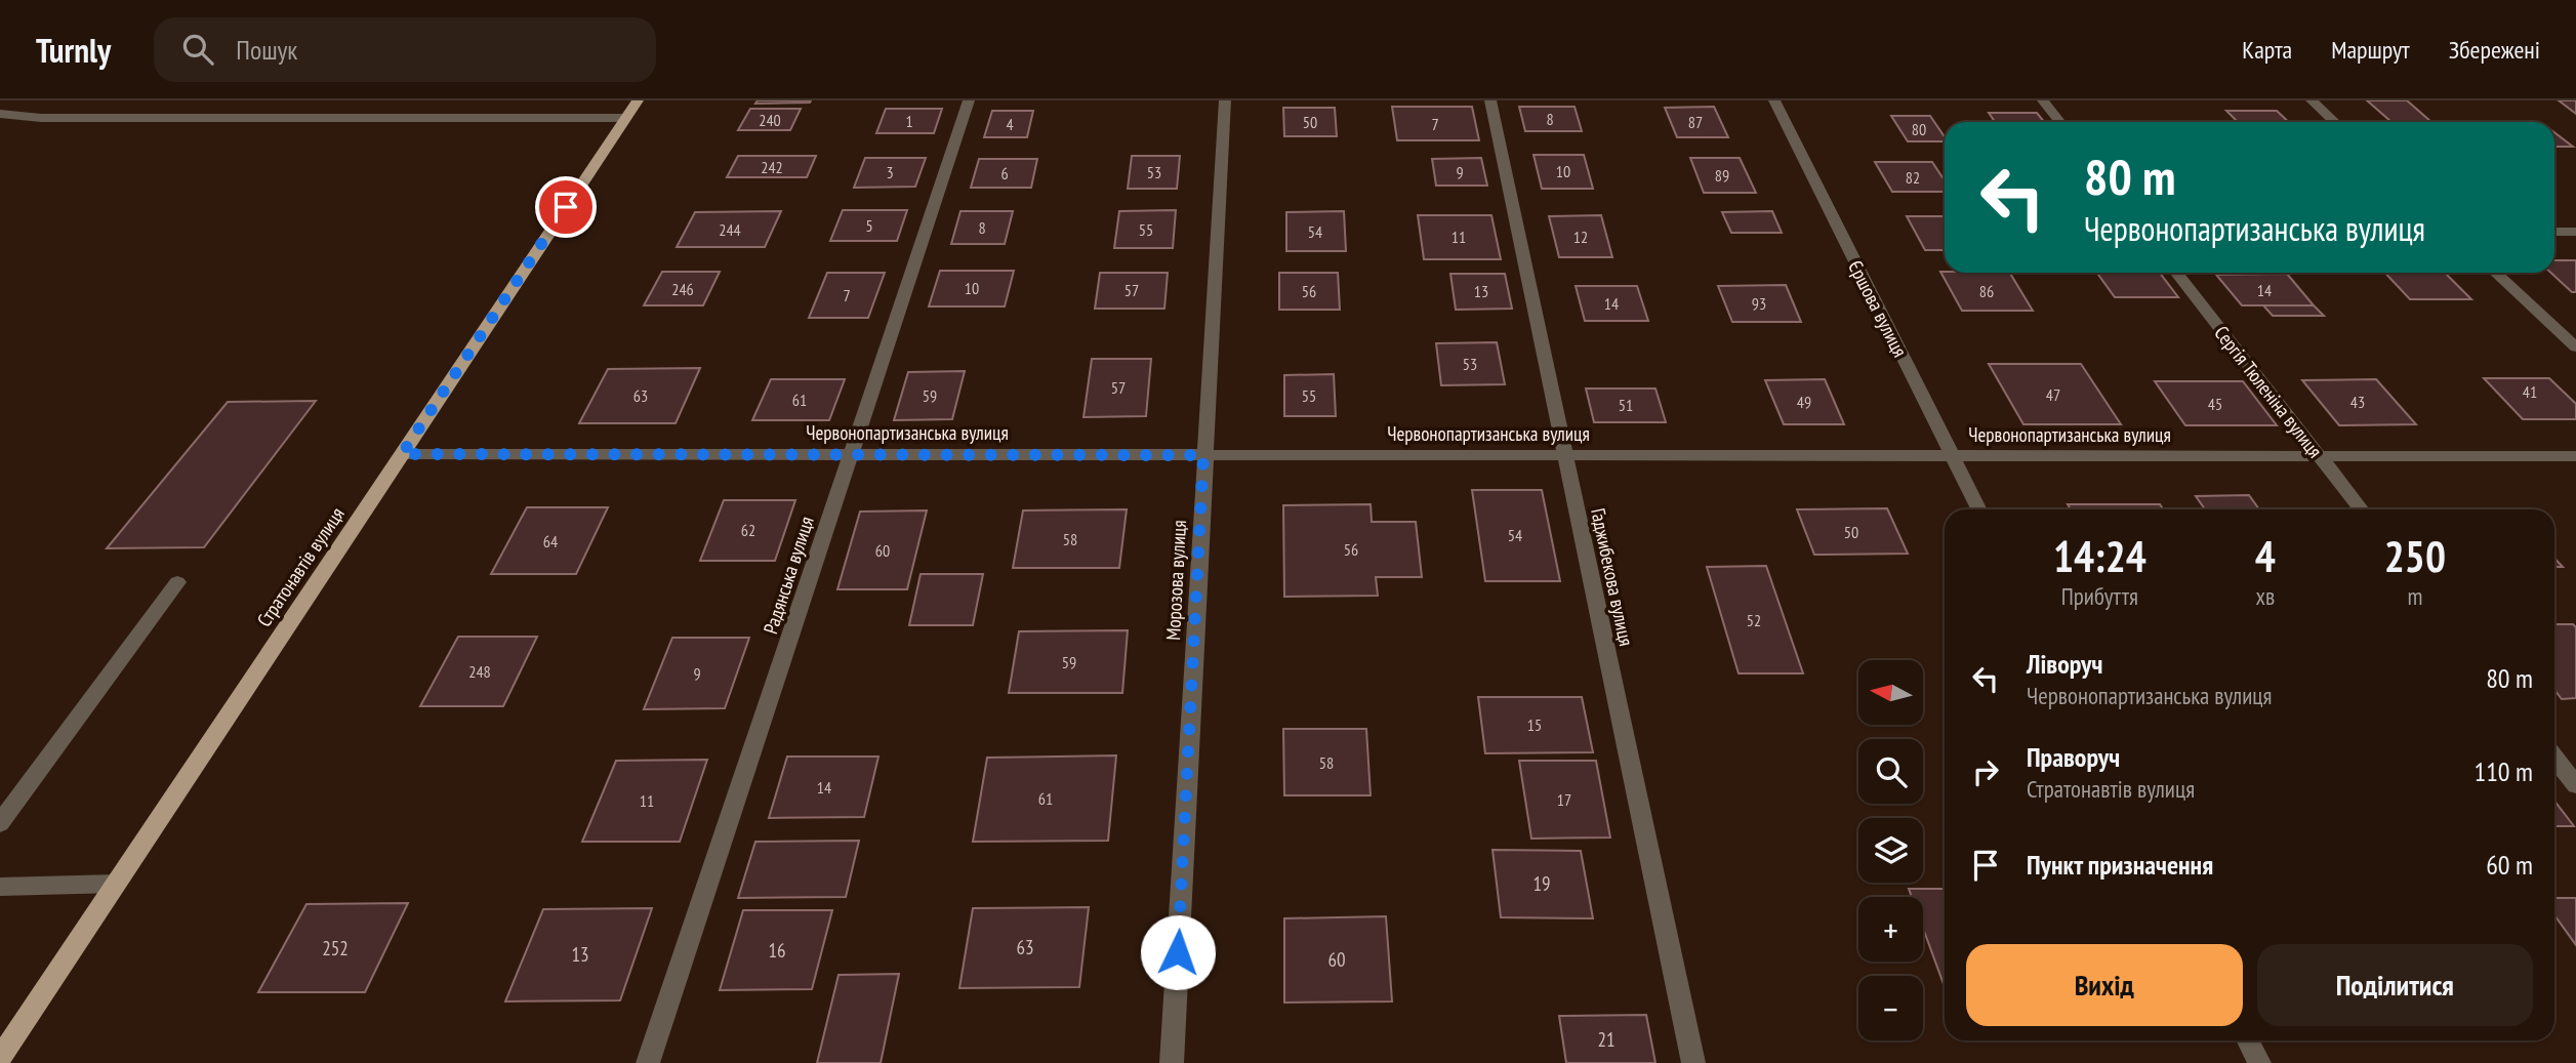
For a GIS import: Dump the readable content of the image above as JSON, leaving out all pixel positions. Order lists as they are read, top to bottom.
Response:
{
  "streets": {
    "main road": ["Стратонавтів вулиця"],
    "street": [
      "Єршова вулиця",
      "Сергія Тюленіна вулиця",
      "Червонопартизанська вулиця",
      "Радянська вулиця",
      "Гаджибекова вулиця",
      "Морозова вулиця"
    ]
  },
  "crossings": [
    ["Єршова вулиця", "Червонопартизанська вулиця"],
    ["Сергія Тюленіна вулиця", "Червонопартизанська вулиця"],
    ["Червонопартизанська вулиця", "Стратонавтів вулиця"],
    ["Червонопартизанська вулиця", "Радянська вулиця"],
    ["Червонопартизанська вулиця", "Гаджибекова вулиця"],
    ["Червонопартизанська вулиця", "Морозова вулиця"]
  ],
  "house_numbers": [
    "8",
    "240",
    "1",
    "50",
    "87",
    "4",
    "7",
    "80",
    "242",
    "10",
    "3",
    "53",
    "9",
    "6",
    "89",
    "82",
    "5",
    "8",
    "244",
    "55",
    "54",
    "11",
    "12",
    "10",
    "246",
    "57",
    "14",
    "56",
    "13",
    "86",
    "7",
    "14",
    "93",
    "53",
    "57",
    "41",
    "47",
    "63",
    "59",
    "55",
    "61",
    "49",
    "43",
    "45",
    "51",
    "62",
    "50",
    "54",
    "58",
    "64",
    "56",
    "60",
    "52",
    "59",
    "248",
    "9",
    "15",
    "58",
    "14",
    "61",
    "17",
    "11",
    "19",
    "63",
    "252",
    "16",
    "13",
    "60",
    "21"
  ],
  "north": "left",
  "page": {
    "header": "Turnly",
    "search": "Пошук",
    "nav": ["Карта", "Маршрут", "Збережені"],
    "turn": ["80 m", "Червонопартизанська вулиця"],
    "eta": [
      "14:24",
      "Прибуття",
      "4",
      "хв",
      "250",
      "m"
    ],
    "list": [
      {
        "name": "Ліворуч",
        "note": "Червонопартизанська вулиця",
        "value": "80 m"
      },
      {
        "name": "Праворуч",
        "note": "Стратонавтів вулиця",
        "value": "110 m"
      },
      {
        "name": "Пункт призначення",
        "value": "60 m"
      }
    ],
    "map_buttons": ["+", "−"],
    "buttons": ["Вихід", "Поділитися"]
  }
}
